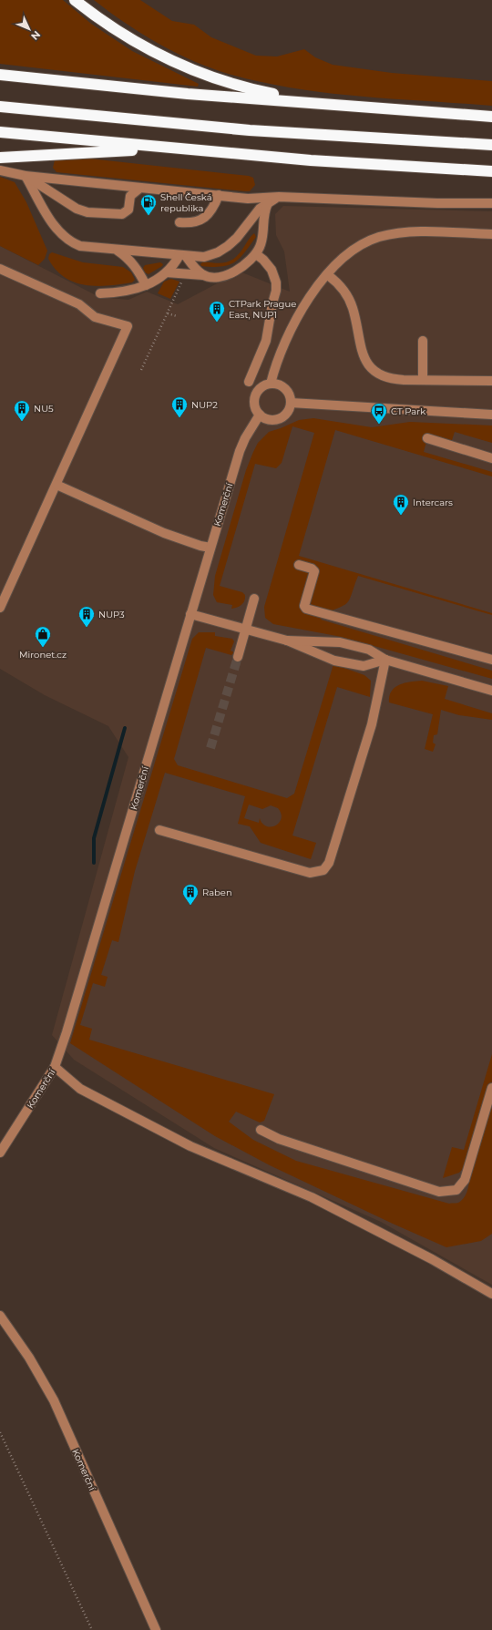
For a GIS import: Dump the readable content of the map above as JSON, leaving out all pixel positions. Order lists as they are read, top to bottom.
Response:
{
  "streets": {
    "street": ["Komerční"]
  },
  "places": {
    "fuel station": ["Shell Česká republika"],
    "building": [
      "CTPark Prague East, NUP1",
      "NUP2",
      "NU5",
      "Intercars",
      "NUP3",
      "Raben"
    ],
    "bus stop": ["CT Park"],
    "shop": ["Mironet.cz"]
  },
  "north": "bottom right"
}
